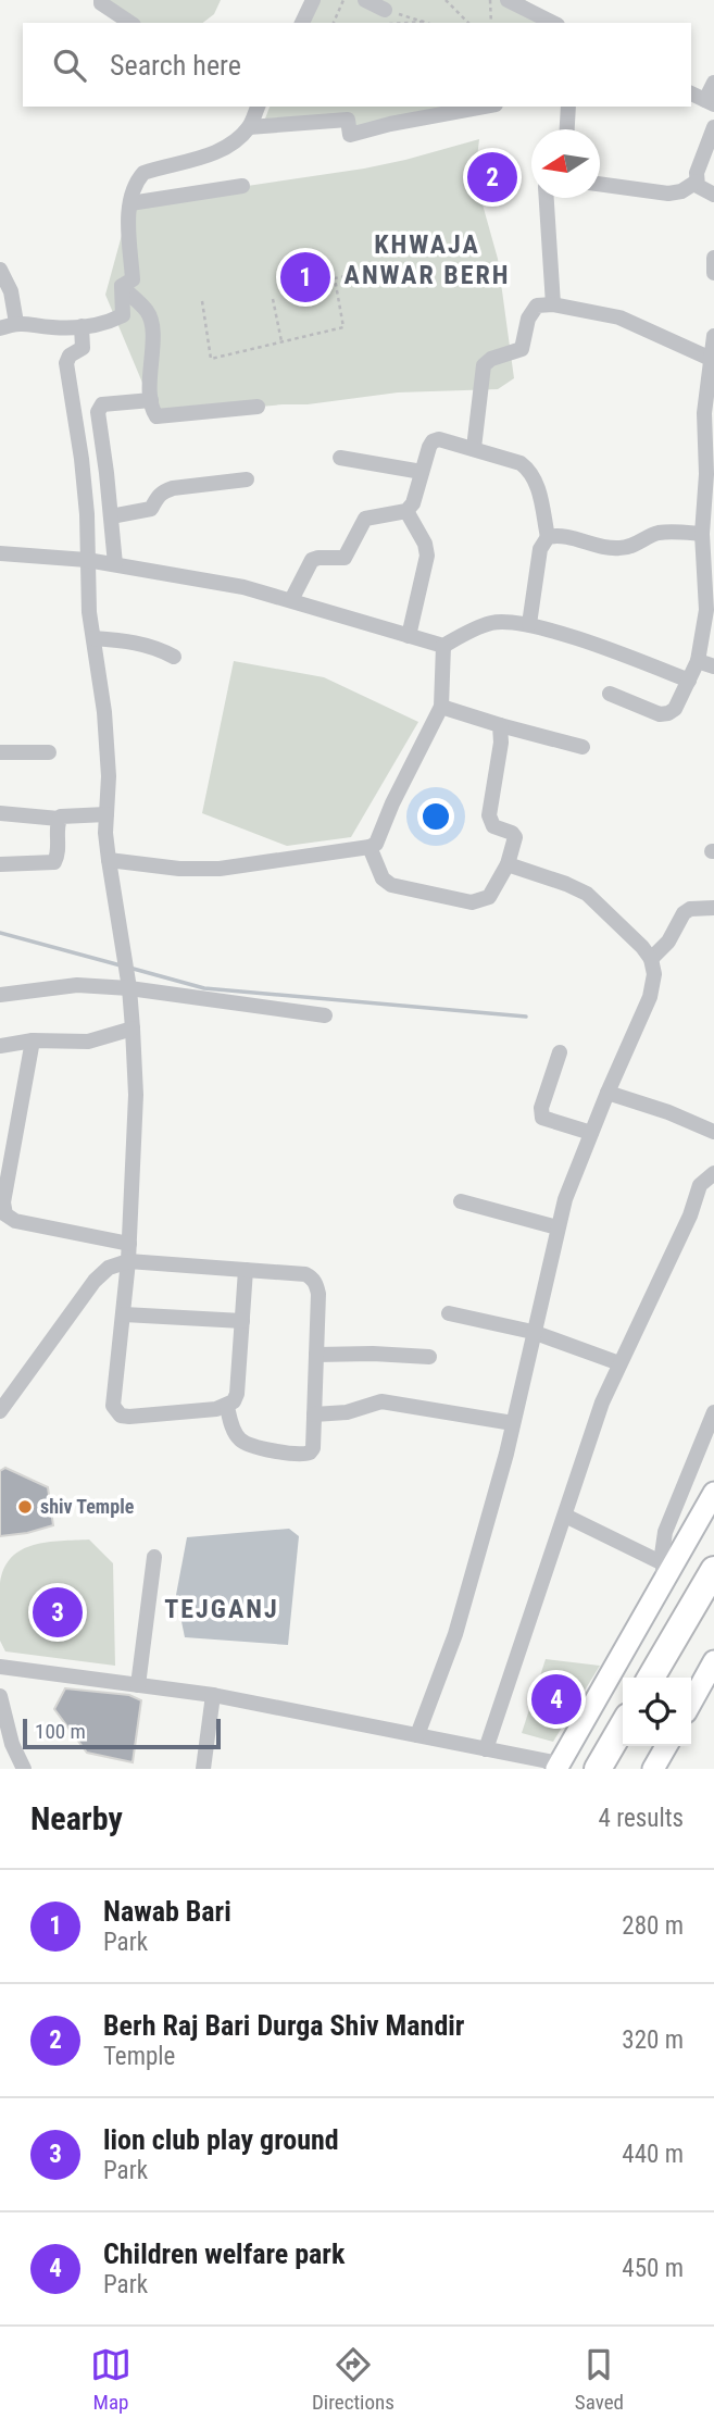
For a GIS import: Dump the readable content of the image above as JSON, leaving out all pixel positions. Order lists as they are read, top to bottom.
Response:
{
  "districts": ["KHWAJA ANWAR BERH", "TEJGANJ"],
  "places": ["shiv Temple"],
  "scale_bar": "100 m",
  "north": "left",
  "page": {
    "search": "Search here",
    "pins": [
      "2",
      "1",
      "3",
      "4"
    ],
    "scale": "100 m",
    "heading": ["Nearby", "4 results"],
    "list": [
      {
        "mark": "1",
        "name": "Nawab Bari",
        "note": "Park",
        "value": "280 m"
      },
      {
        "mark": "2",
        "name": "Berh Raj Bari Durga Shiv Mandir",
        "note": "Temple",
        "value": "320 m"
      },
      {
        "mark": "3",
        "name": "lion club play ground",
        "note": "Park",
        "value": "440 m"
      },
      {
        "mark": "4",
        "name": "Children welfare park",
        "note": "Park",
        "value": "450 m"
      }
    ],
    "nav": ["Map", "Directions", "Saved"]
  }
}
